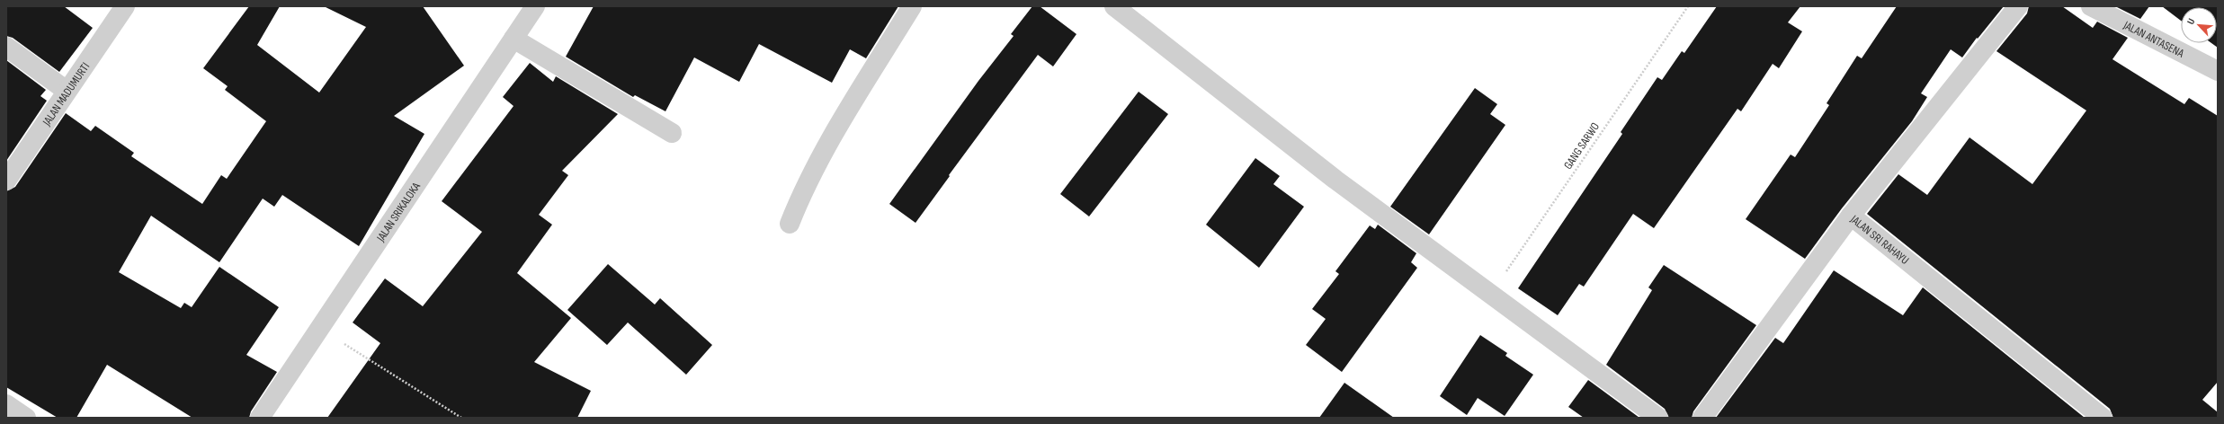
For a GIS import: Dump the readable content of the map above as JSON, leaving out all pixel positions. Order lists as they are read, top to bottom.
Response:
{
  "streets": {
    "street": [
      "JALAN ANTASENA",
      "JALAN MADUMURTI",
      "JALAN SRIKALOKA",
      "JALAN SRI RAHAYU"
    ],
    "path": ["GANG SARWO"]
  },
  "north": "top left"
}
